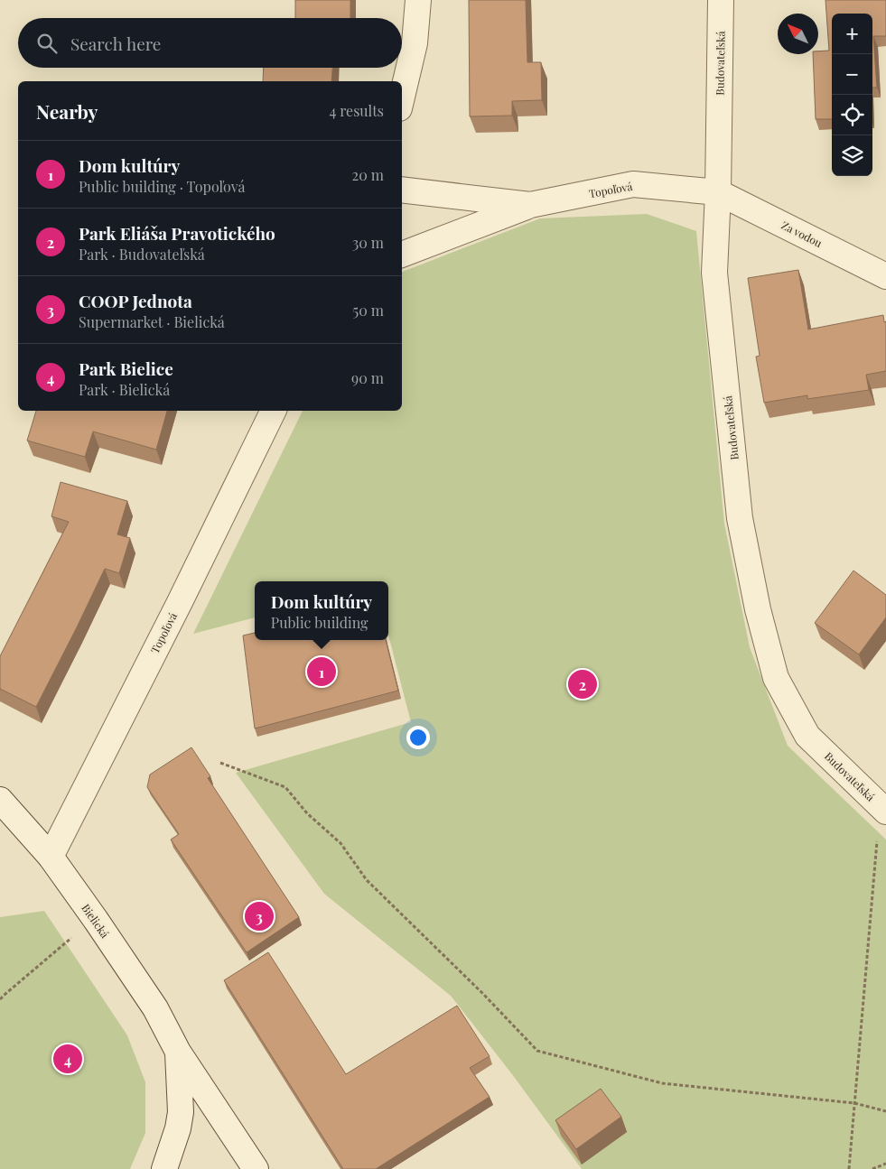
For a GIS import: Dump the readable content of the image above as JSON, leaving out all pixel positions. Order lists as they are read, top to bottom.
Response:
{
  "streets": {
    "street": [
      "Budovateľská",
      "Topoľová",
      "Za vodou",
      "Bielická"
    ]
  },
  "crossings": [
    ["Budovateľská", "Topoľová"],
    ["Budovateľská", "Za vodou"],
    ["Topoľová", "Za vodou"],
    ["Topoľová", "Bielická"]
  ],
  "north": "top left",
  "page": {
    "map_buttons": ["+", "−"],
    "search": "Search here",
    "heading": ["Nearby", "4 results"],
    "list": [
      {
        "mark": "1",
        "name": "Dom kultúry",
        "note": "Public building · Topoľová",
        "value": "20 m"
      },
      {
        "mark": "2",
        "name": "Park Eliáša Pravotického",
        "note": "Park · Budovateľská",
        "value": "30 m"
      },
      {
        "mark": "3",
        "name": "COOP Jednota",
        "note": "Supermarket · Bielická",
        "value": "50 m"
      },
      {
        "mark": "4",
        "name": "Park Bielice",
        "note": "Park · Bielická",
        "value": "90 m"
      }
    ],
    "popup": ["Dom kultúry", "Public building"],
    "pins": [
      "1",
      "2",
      "3",
      "4"
    ]
  }
}
